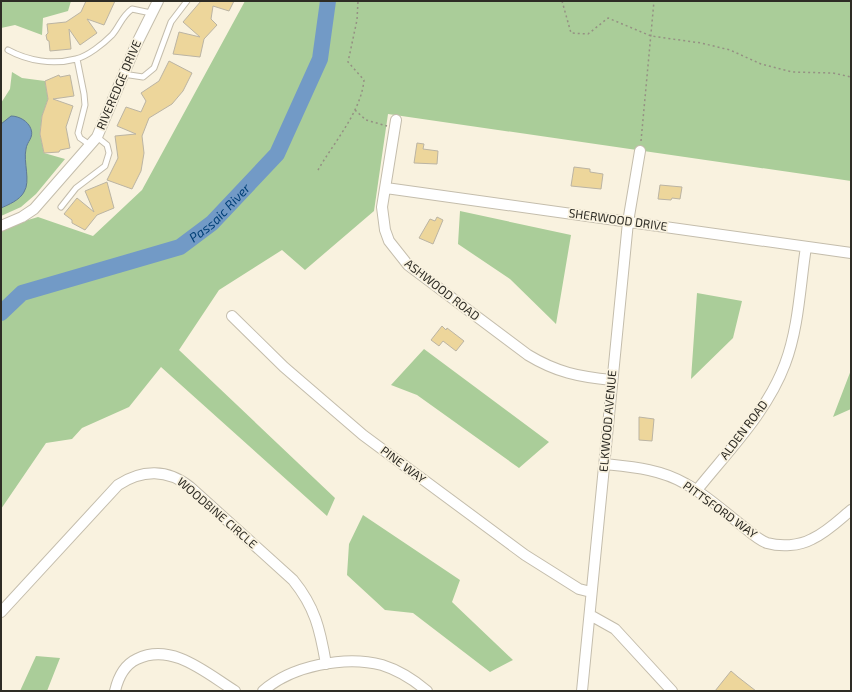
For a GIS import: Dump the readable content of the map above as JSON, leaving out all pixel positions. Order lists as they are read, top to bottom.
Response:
{
  "streets": {
    "street": [
      "RIVEREDGE DRIVE",
      "SHERWOOD DRIVE",
      "ASHWOOD ROAD",
      "ELKWOOD AVENUE",
      "ALDEN ROAD",
      "PINE WAY",
      "PITTSFORD WAY",
      "WOODBINE CIRCLE"
    ]
  },
  "crossings": [
    ["SHERWOOD DRIVE", "ASHWOOD ROAD"],
    ["SHERWOOD DRIVE", "ELKWOOD AVENUE"],
    ["SHERWOOD DRIVE", "ALDEN ROAD"],
    ["ASHWOOD ROAD", "ELKWOOD AVENUE"],
    ["ELKWOOD AVENUE", "PINE WAY"],
    ["ELKWOOD AVENUE", "PITTSFORD WAY"],
    ["ALDEN ROAD", "PITTSFORD WAY"]
  ],
  "water": ["Passaic River"]
}
